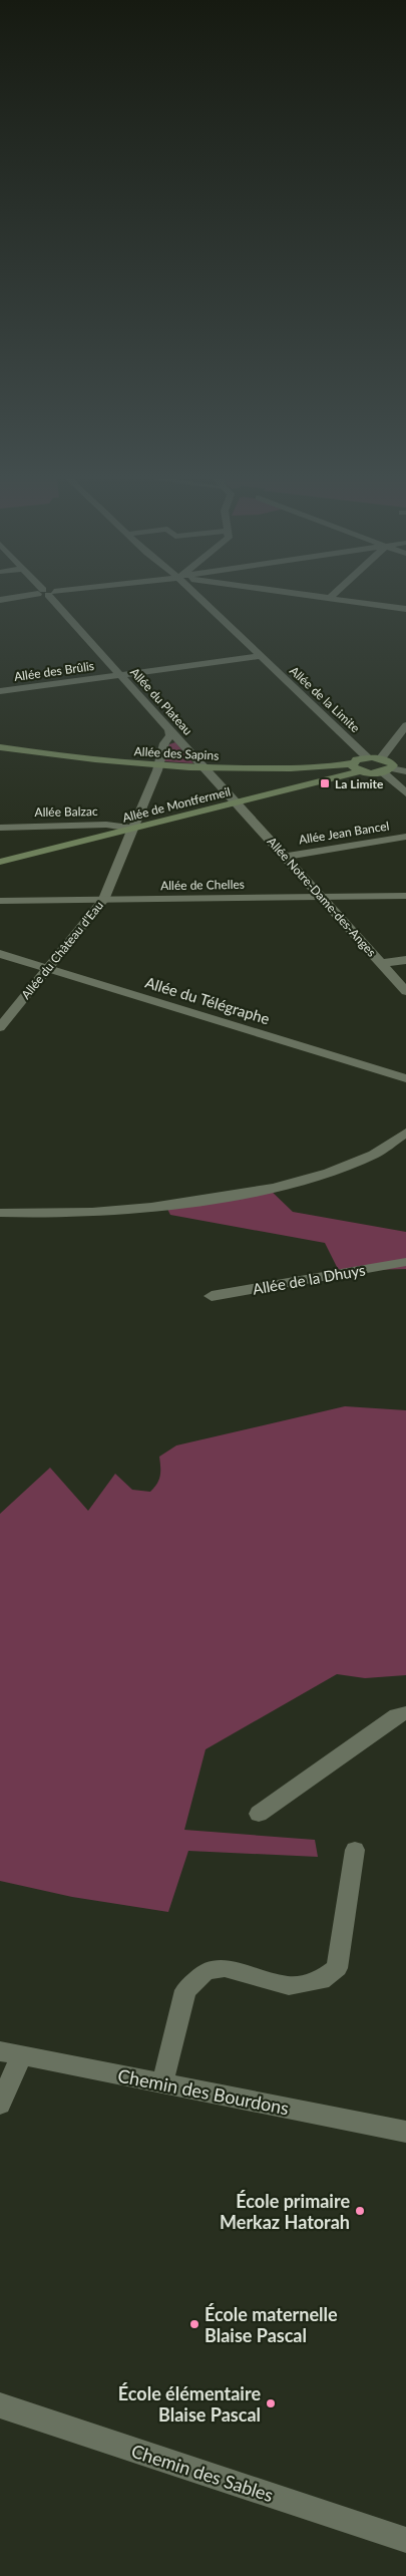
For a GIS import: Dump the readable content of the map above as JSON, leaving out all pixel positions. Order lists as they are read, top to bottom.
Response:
{
  "streets": {
    "main road": ["Allée des Sapins", "Allée de Montfermeil"],
    "street": [
      "Allée des Brûlis",
      "Allée de la Limite",
      "Allée du Plateau",
      "Allée Balzac",
      "Allée Jean Bancel",
      "Allée de Chelles",
      "Allée Notre-Dame-des-Anges",
      "Allée du Château d'Eau",
      "Allée du Télégraphe",
      "Allée de la Dhuys",
      "Chemin des Bourdons",
      "Chemin des Sables"
    ]
  },
  "crossings": [
    ["Allée des Brûlis", "Allée de la Limite"],
    ["Allée des Brûlis", "Allée du Plateau"],
    ["Allée de la Limite", "Allée des Sapins"],
    ["Allée du Plateau", "Allée des Sapins"],
    ["Allée du Plateau", "Allée de Montfermeil"],
    ["Allée du Plateau", "Allée Notre-Dame-des-Anges"],
    ["Allée du Plateau", "Allée du Château d'Eau"],
    ["Allée des Sapins", "Allée du Château d'Eau"],
    ["Allée de Montfermeil", "Allée Balzac"],
    ["Allée de Montfermeil", "Allée Notre-Dame-des-Anges"],
    ["Allée de Montfermeil", "Allée du Château d'Eau"],
    ["Allée Balzac", "Allée du Château d'Eau"],
    ["Allée Jean Bancel", "Allée Notre-Dame-des-Anges"],
    ["Allée de Chelles", "Allée Notre-Dame-des-Anges"],
    ["Allée de Chelles", "Allée du Château d'Eau"],
    ["Allée du Château d'Eau", "Allée du Télégraphe"]
  ],
  "places": {
    "transit": ["La Limite"],
    "other": ["École primaire Merkaz Hatorah", "École maternelle Blaise Pascal", "École élémentaire Blaise Pascal"]
  }
}
